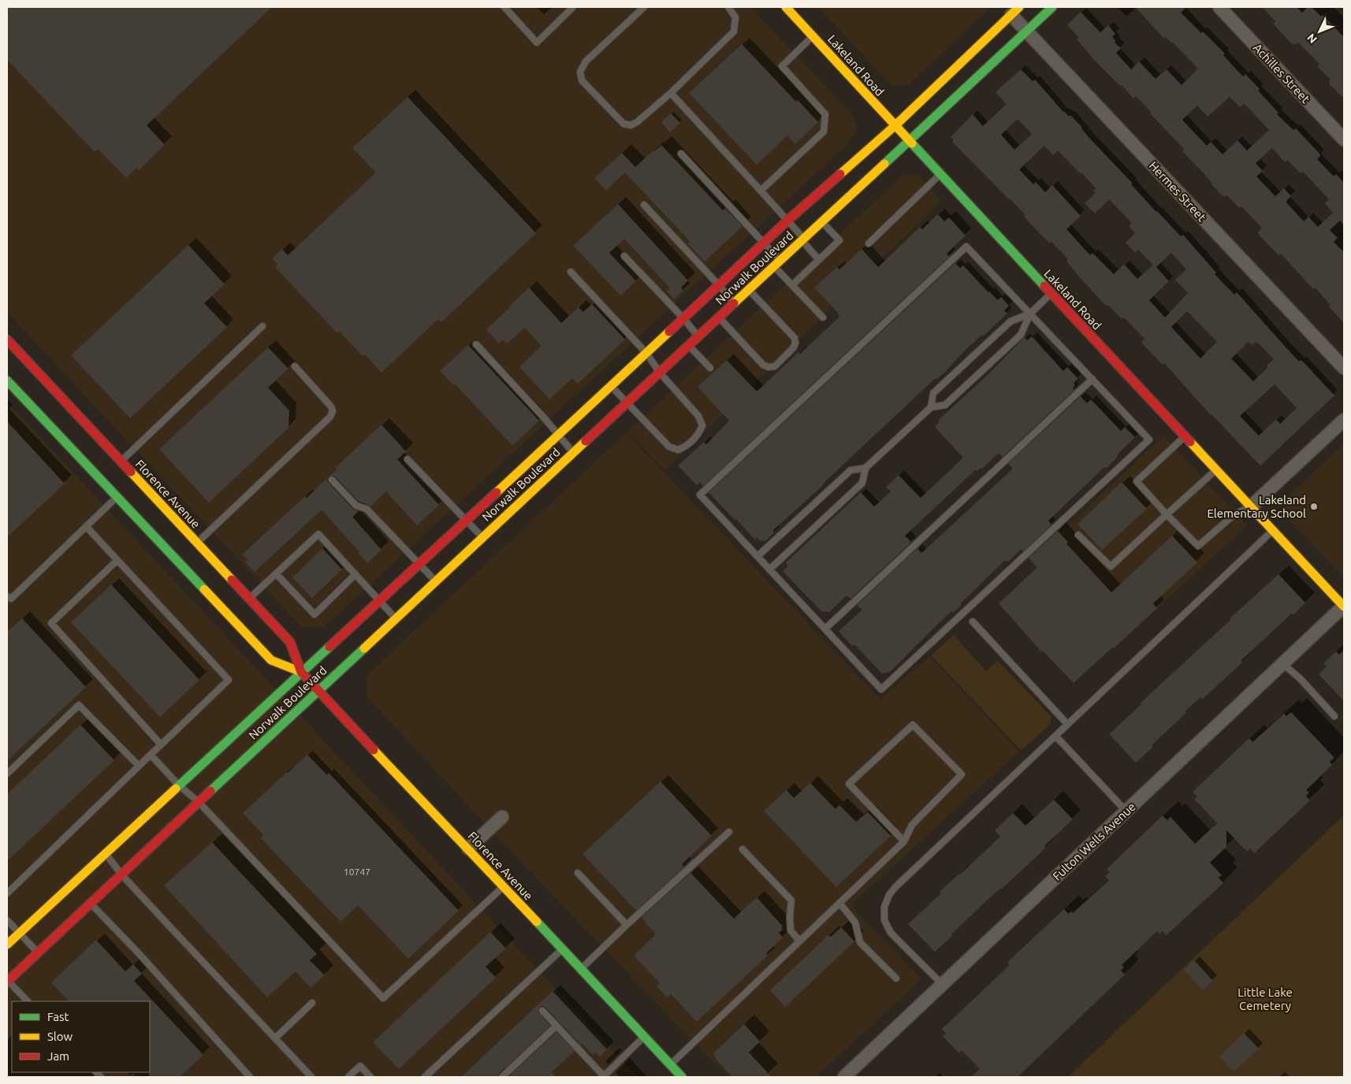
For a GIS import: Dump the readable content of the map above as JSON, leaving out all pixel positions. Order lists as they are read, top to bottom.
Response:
{
  "streets": {
    "main road": ["Lakeland Road", "Norwalk Boulevard", "Florence Avenue"],
    "street": ["Achilles Street", "Hermes Street", "Fulton Wells Avenue"]
  },
  "crossings": [
    ["Lakeland Road", "Norwalk Boulevard"],
    ["Lakeland Road", "Fulton Wells Avenue"],
    ["Hermes Street", "Norwalk Boulevard"],
    ["Norwalk Boulevard", "Florence Avenue"]
  ],
  "parks": ["Little Lake Cemetery"],
  "places": ["Lakeland Elementary School"],
  "house_numbers": ["10747"],
  "legend": ["Fast", "Slow", "Jam"],
  "north": "bottom left"
}
